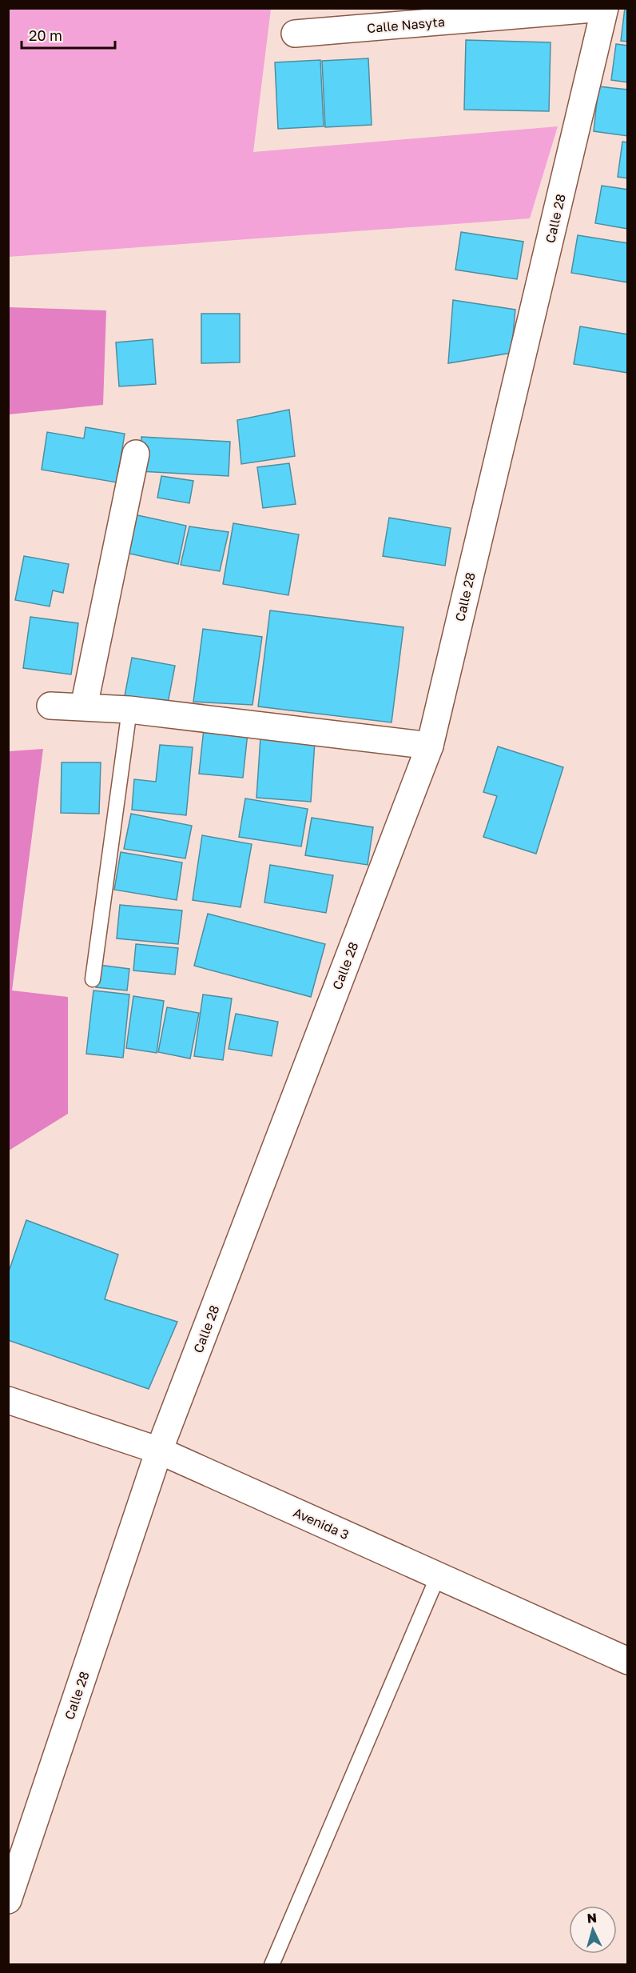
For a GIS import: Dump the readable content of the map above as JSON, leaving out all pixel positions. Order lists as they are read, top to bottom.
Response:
{
  "streets": {
    "street": ["Calle Nasyta", "Calle 28", "Avenida 3"]
  },
  "crossings": [
    ["Calle Nasyta", "Calle 28"],
    ["Calle 28", "Avenida 3"]
  ],
  "scale_bar": "20 m",
  "north": "top"
}
